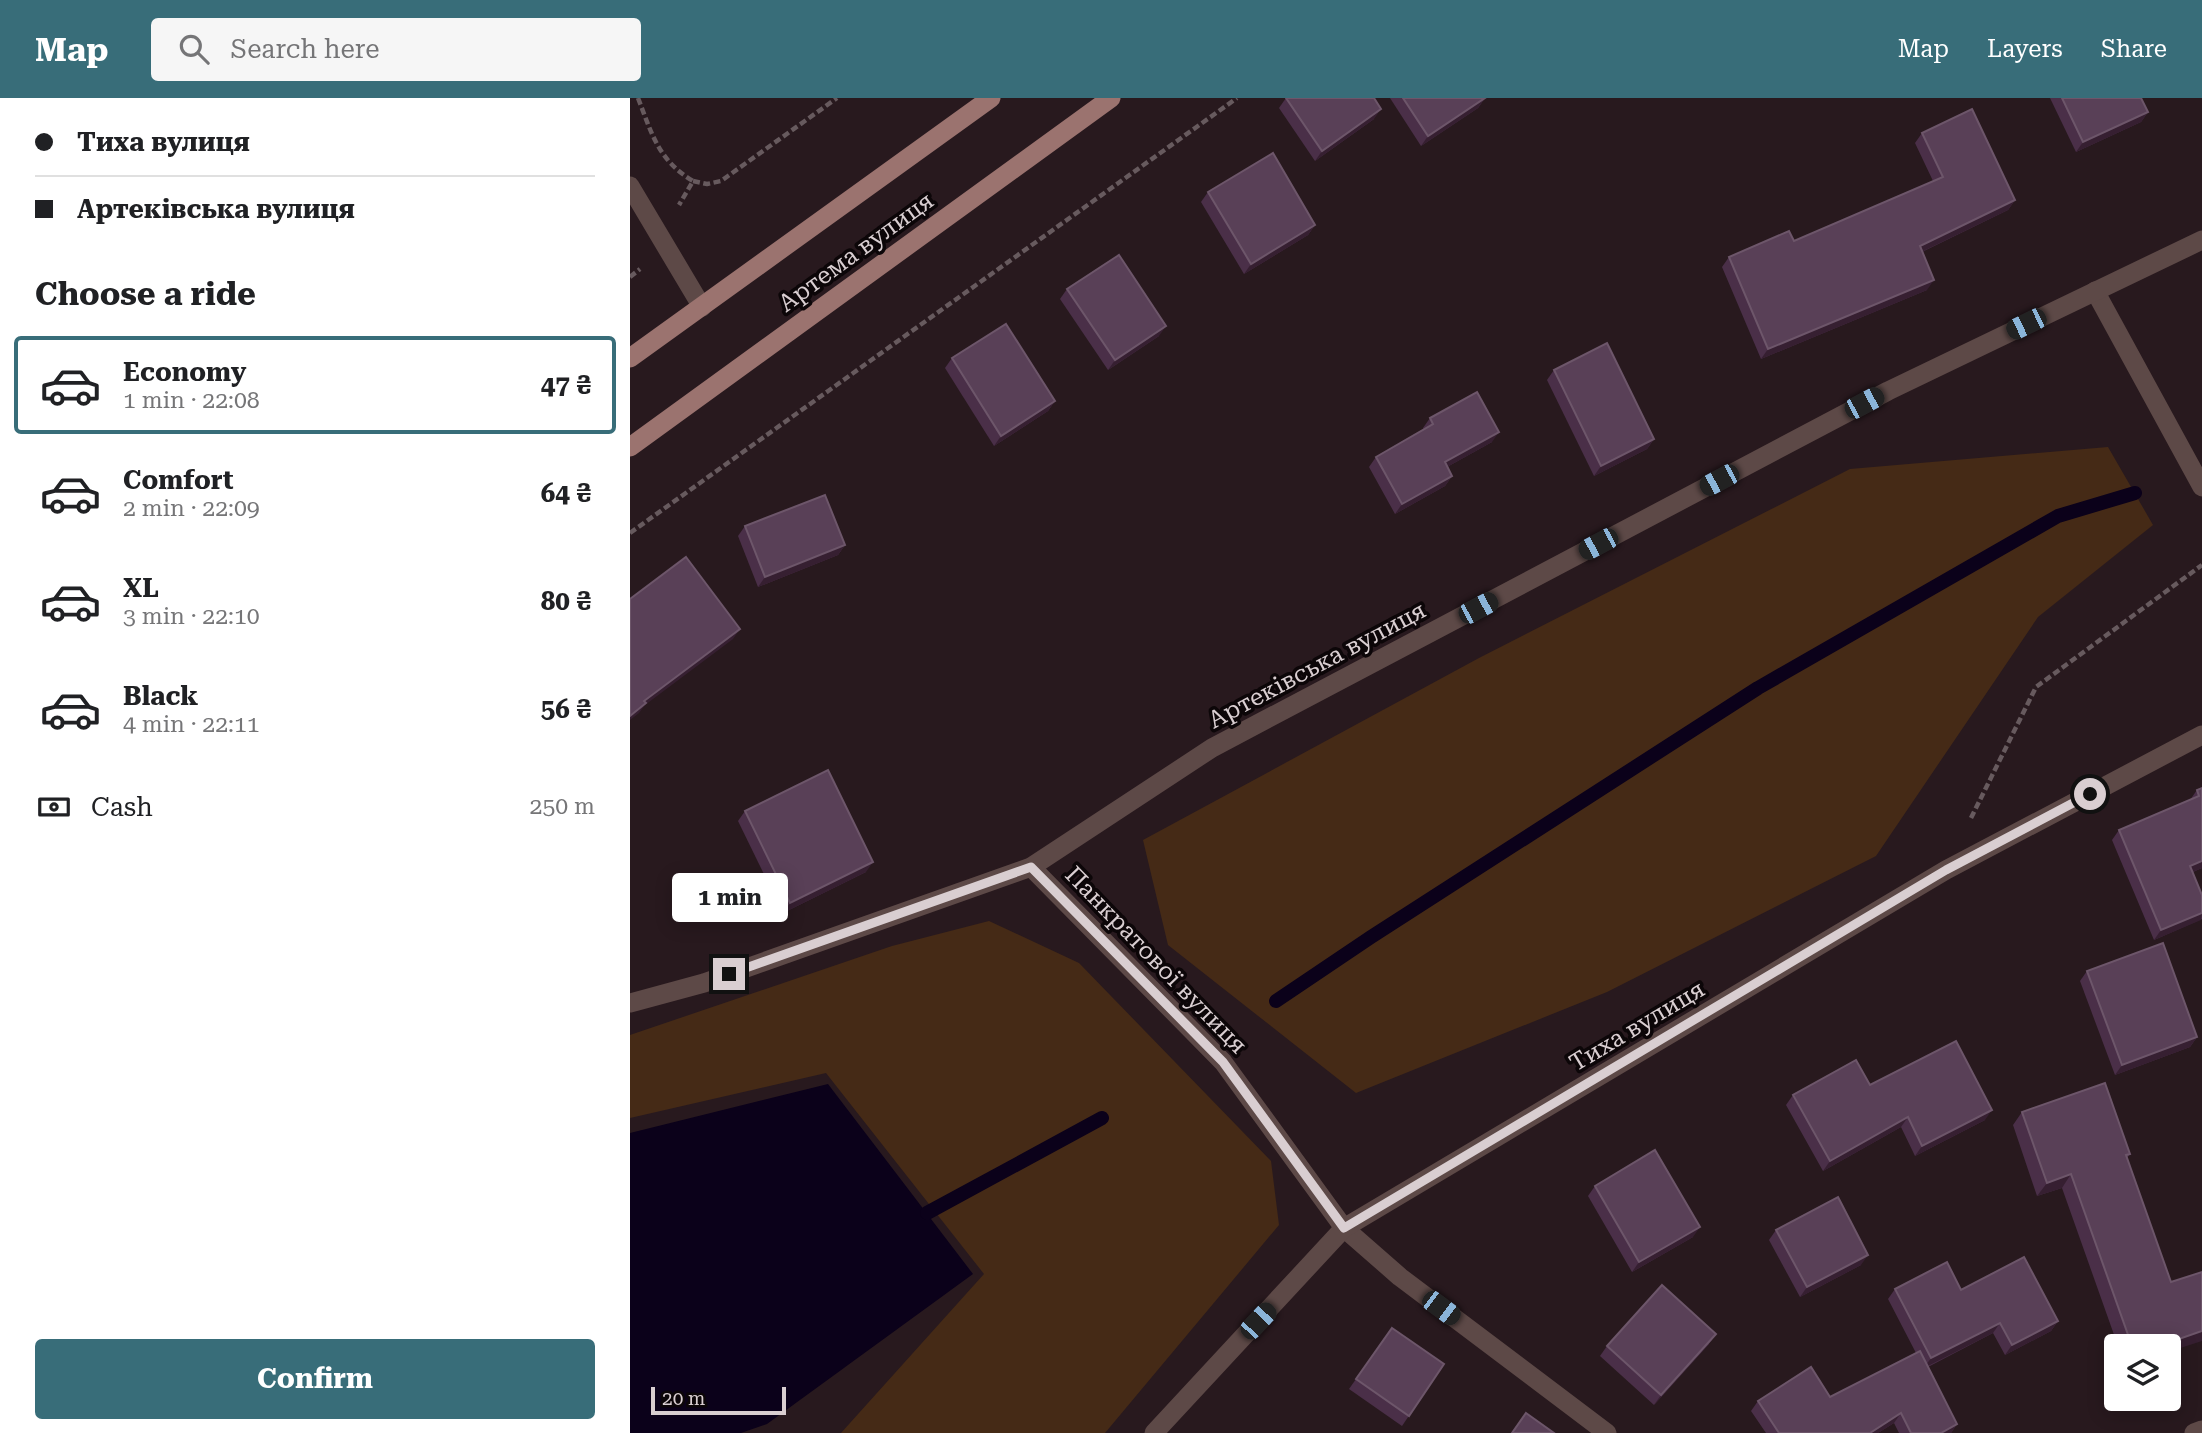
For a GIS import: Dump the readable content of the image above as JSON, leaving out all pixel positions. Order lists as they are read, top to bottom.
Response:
{
  "streets": {
    "main road": ["Артема вулиця"],
    "street": ["Артеківська вулиця", "Панкратової вулиця", "Тиха вулиця"]
  },
  "crossings": [
    ["Артеківська вулиця", "Панкратової вулиця"],
    ["Панкратової вулиця", "Тиха вулиця"]
  ],
  "scale_bar": "20 m",
  "page": {
    "header": "Map",
    "search": "Search here",
    "nav": ["Map", "Layers", "Share"],
    "banner": ["Тиха вулиця", "Артеківська вулиця"],
    "heading": "Choose a ride",
    "list": [
      {
        "name": "Economy",
        "note": "1 min · 22:08",
        "value": "47 ₴"
      },
      {
        "name": "Comfort",
        "note": "2 min · 22:09",
        "value": "64 ₴"
      },
      {
        "name": "XL",
        "note": "3 min · 22:10",
        "value": "80 ₴"
      },
      {
        "name": "Black",
        "note": "4 min · 22:11",
        "value": "56 ₴"
      }
    ],
    "pay": ["Cash", "250 m"],
    "bubble": "1 min",
    "buttons": "Confirm",
    "scale": "20 m"
  }
}
